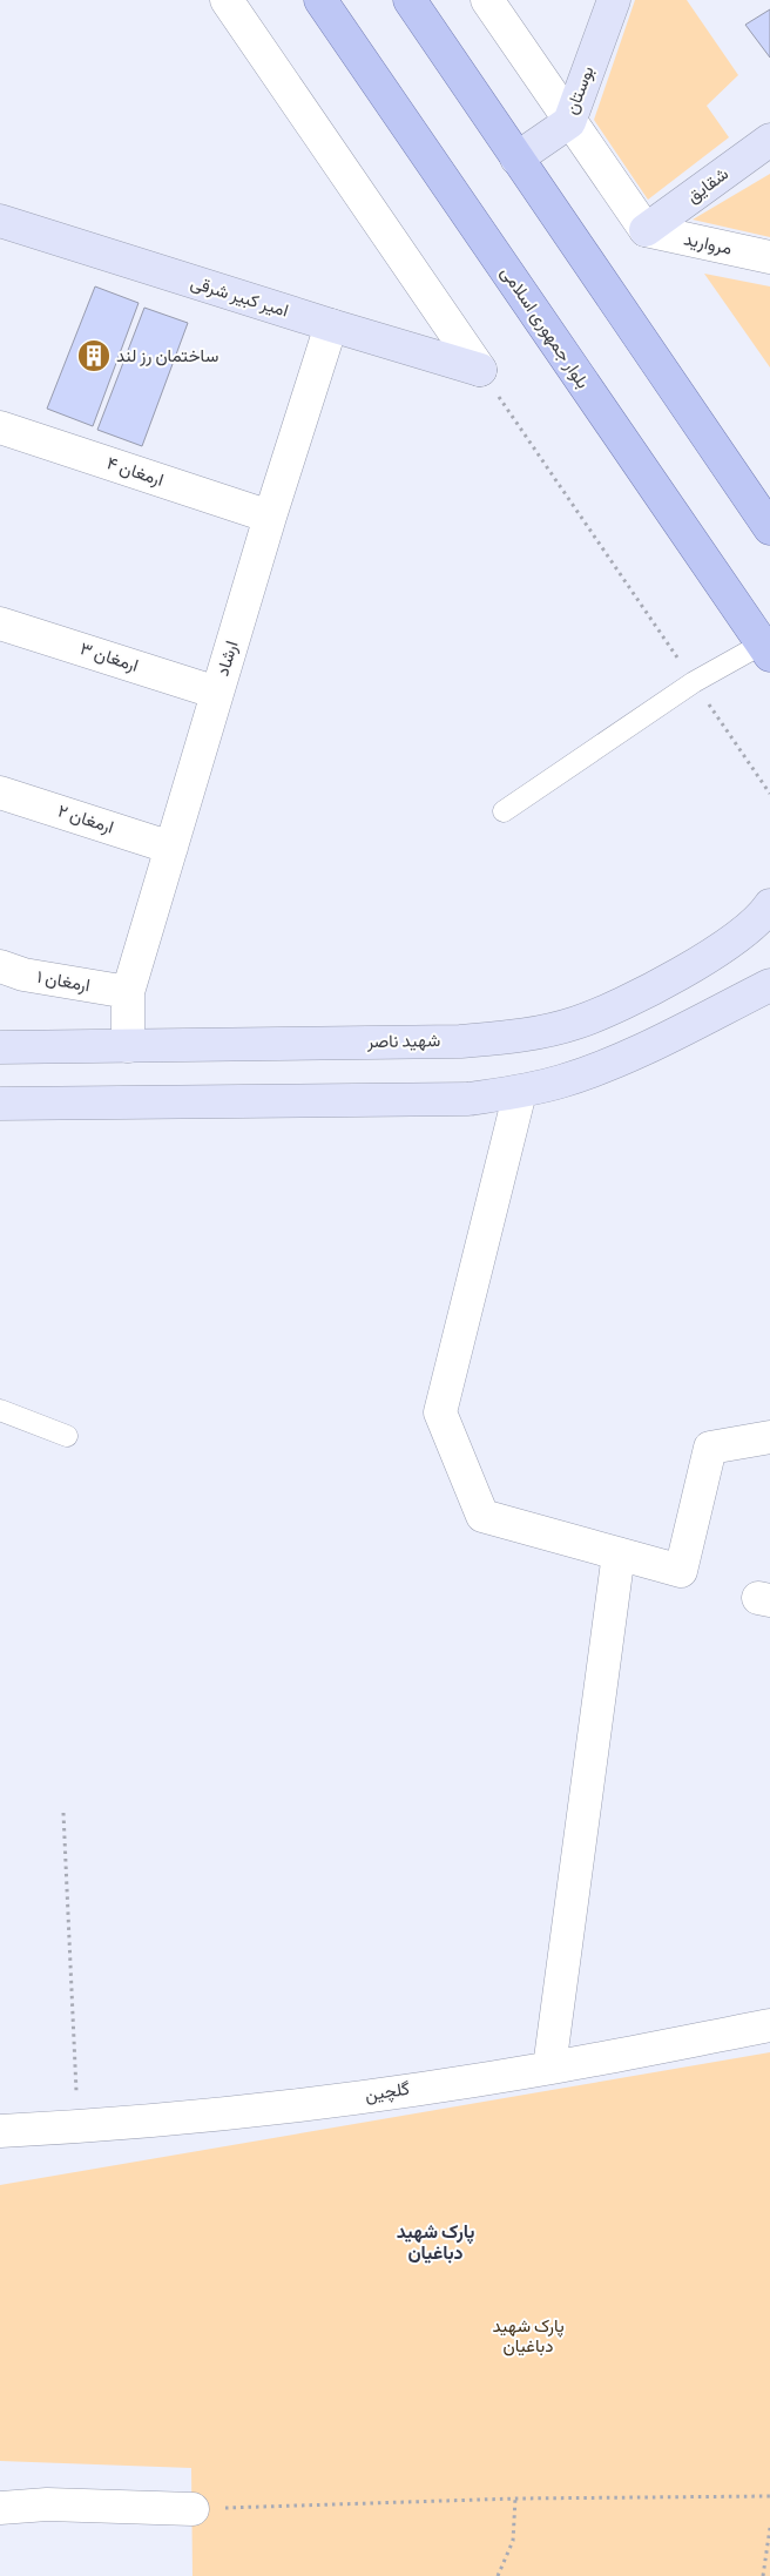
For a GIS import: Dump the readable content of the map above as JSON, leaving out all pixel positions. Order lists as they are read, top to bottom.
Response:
{
  "streets": {
    "main road": [
      "بوستان",
      "شقایق",
      "امیر کبیر شرقی",
      "بلوار جمهوری اسلامی",
      "شهید ناصر"
    ],
    "street": [
      "مروارید",
      "ارمغان ۴",
      "ارمغان ۳",
      "ارشاد",
      "ارمغان ۲",
      "ارمغان ۱",
      "گلچین"
    ]
  },
  "crossings": [
    ["شقایق", "مروارید"],
    ["امیر کبیر شرقی", "ارشاد"],
    ["ارمغان ۴", "ارشاد"],
    ["ارمغان ۳", "ارشاد"],
    ["ارشاد", "ارمغان ۲"],
    ["ارشاد", "ارمغان ۱"],
    ["ارشاد", "شهید ناصر"]
  ],
  "districts": ["پارک شهید دباغیان"],
  "parks": ["پارک شهید دباغیان"],
  "places": {
    "building": ["ساختمان رز لند"]
  }
}
